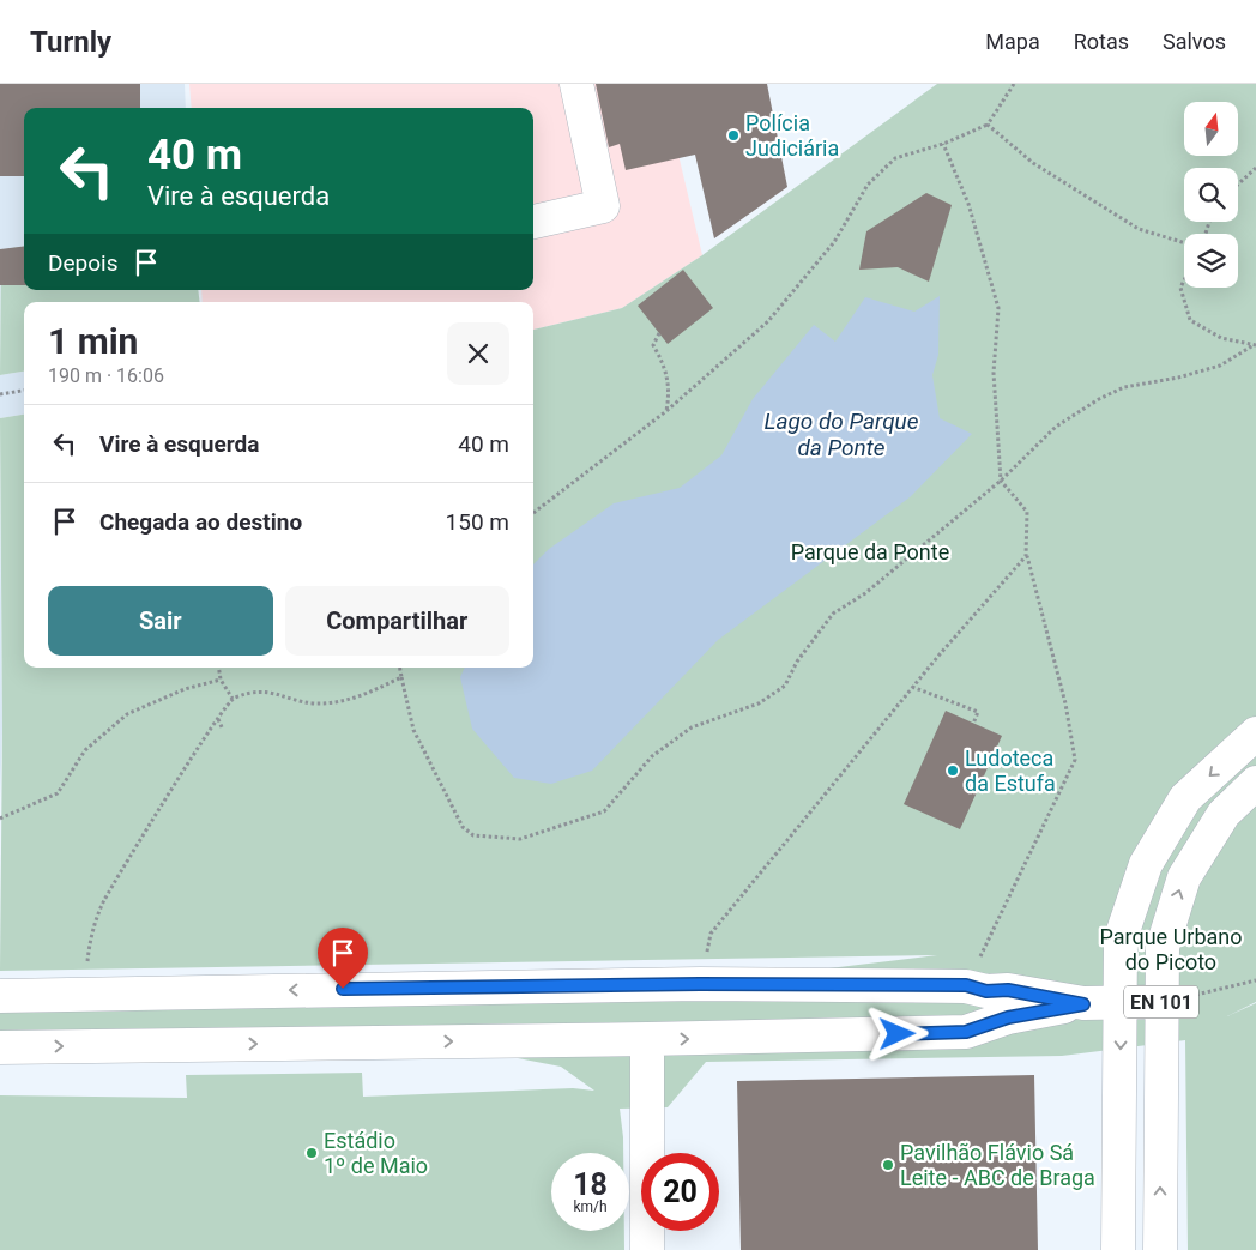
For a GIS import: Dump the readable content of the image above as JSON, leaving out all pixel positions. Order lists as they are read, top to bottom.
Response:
{
  "streets": {
    "main road": ["EN 101"]
  },
  "water": ["Lago do Parque da Ponte"],
  "parks": ["Parque da Ponte", "Parque Urbano do Picoto"],
  "places": [
    "Polícia Judiciária",
    "Ludoteca da Estufa",
    "Estádio 1º de Maio",
    "Pavilhão Flávio Sá Leite - ABC de Braga"
  ],
  "north": "top",
  "page": {
    "header": "Turnly",
    "nav": ["Mapa", "Rotas", "Salvos"],
    "turn": ["40 m", "Vire à esquerda"],
    "then": "Depois",
    "heading": ["1 min", "190 m · 16:06"],
    "list": [
      {
        "name": "Vire à esquerda",
        "value": "40 m"
      },
      {
        "name": "Chegada ao destino",
        "value": "150 m"
      }
    ],
    "buttons": ["Sair", "Compartilhar"],
    "speed": "18 km/h",
    "limit": "20"
  }
}
